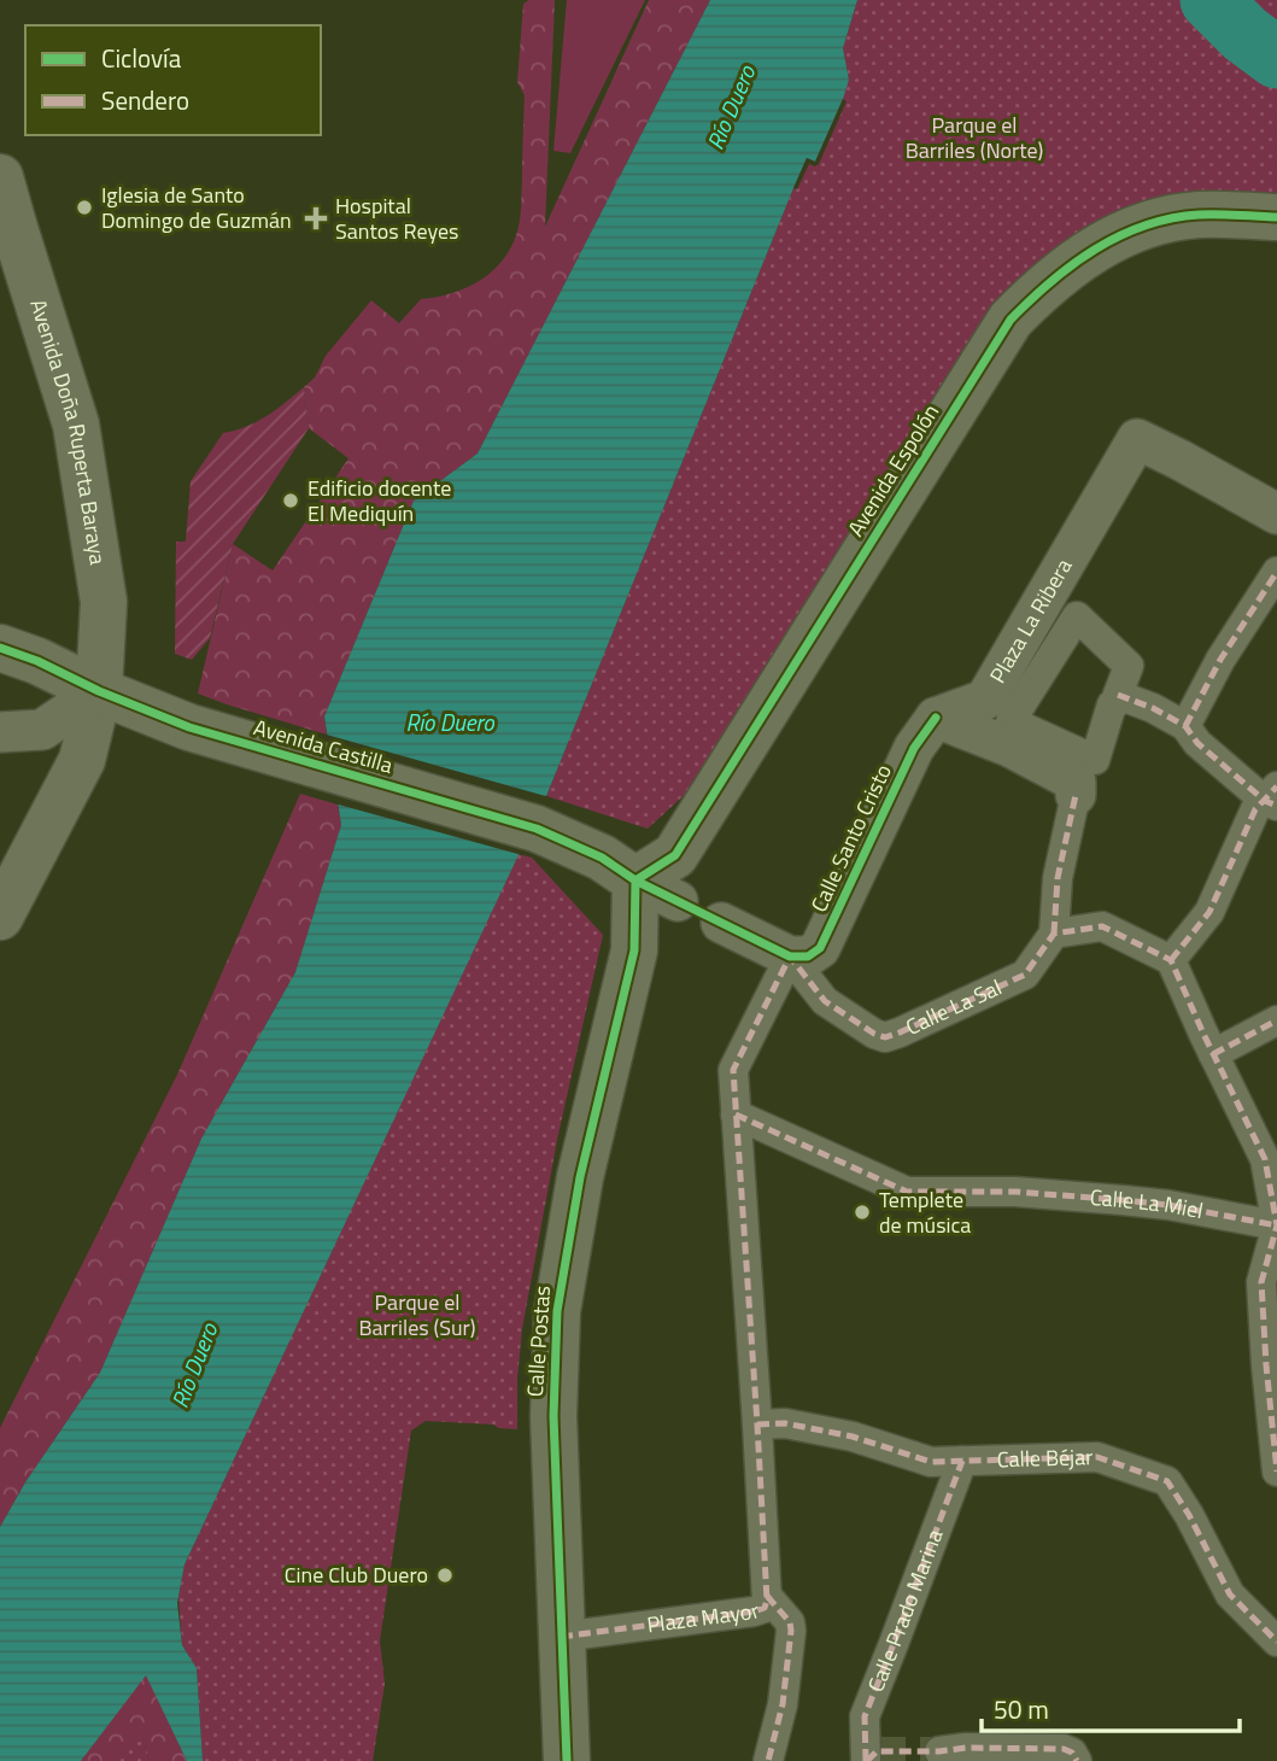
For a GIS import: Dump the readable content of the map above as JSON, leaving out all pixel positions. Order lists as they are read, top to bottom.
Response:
{
  "streets": {
    "street": [
      "Avenida Doña Ruperta Baraya",
      "Avenida Espolón",
      "Plaza La Ribera",
      "Avenida Castilla",
      "Calle Santo Cristo",
      "Calle La Sal",
      "Calle La Miel",
      "Calle Postas",
      "Calle Béjar",
      "Calle Prado Marina",
      "Plaza Mayor"
    ]
  },
  "crossings": [
    ["Avenida Doña Ruperta Baraya", "Avenida Castilla"],
    ["Avenida Espolón", "Avenida Castilla"],
    ["Avenida Espolón", "Calle Postas"],
    ["Plaza La Ribera", "Calle Santo Cristo"],
    ["Avenida Castilla", "Calle Postas"],
    ["Calle Santo Cristo", "Calle La Sal"],
    ["Calle Santo Cristo", "Plaza Mayor"],
    ["Calle La Sal", "Plaza Mayor"],
    ["Calle La Miel", "Plaza Mayor"],
    ["Calle Postas", "Plaza Mayor"],
    ["Calle Béjar", "Calle Prado Marina"],
    ["Calle Béjar", "Plaza Mayor"]
  ],
  "water": ["Río Duero"],
  "parks": ["Parque el Barriles (Norte)", "Parque el Barriles (Sur)"],
  "places": {
    "other": [
      "Iglesia de Santo Domingo de Guzmán",
      "Edificio docente El Mediquín",
      "Templete de música",
      "Cine Club Duero"
    ],
    "health": ["Hospital Santos Reyes"]
  },
  "legend": ["Ciclovía", "Sendero"],
  "scale_bar": "50 m"
}
